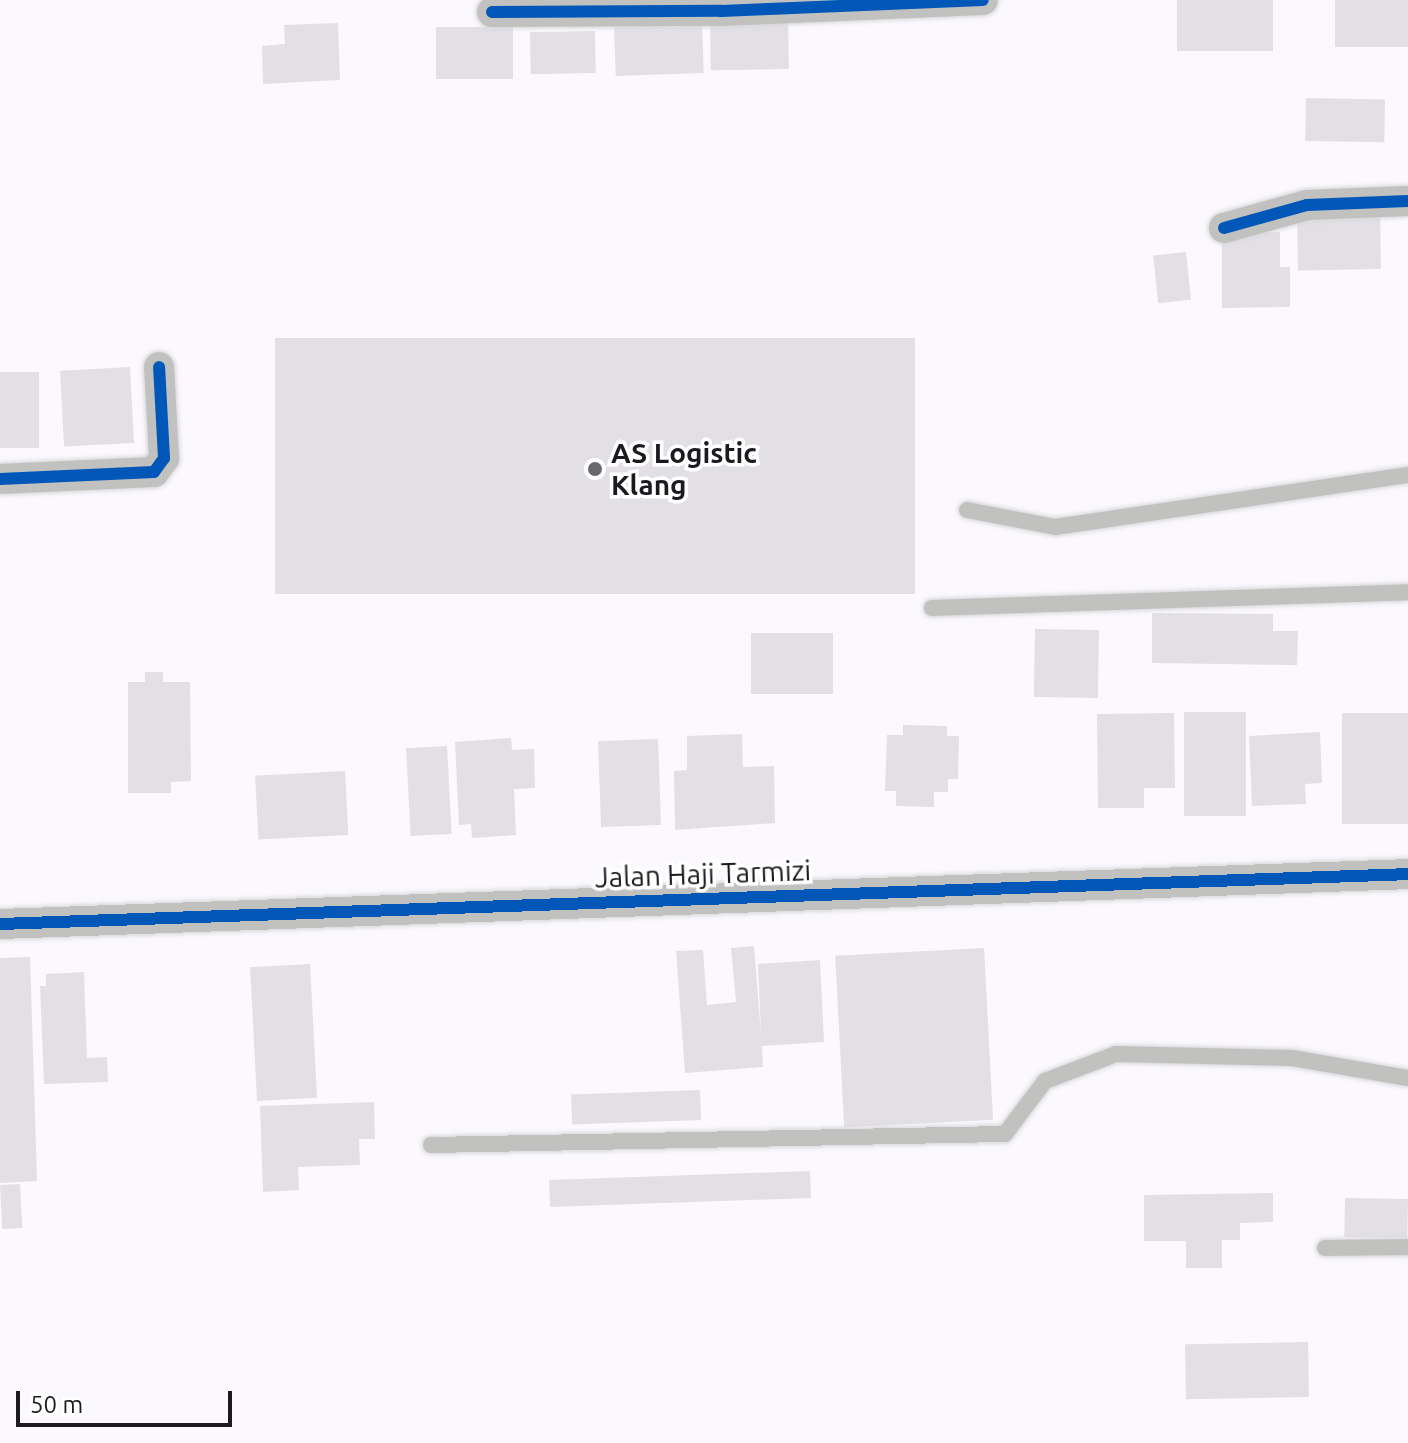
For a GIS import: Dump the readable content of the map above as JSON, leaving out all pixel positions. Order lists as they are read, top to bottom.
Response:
{
  "streets": {
    "street": ["Jalan Haji Tarmizi"]
  },
  "places": ["AS Logistic Klang"],
  "scale_bar": "50 m"
}
